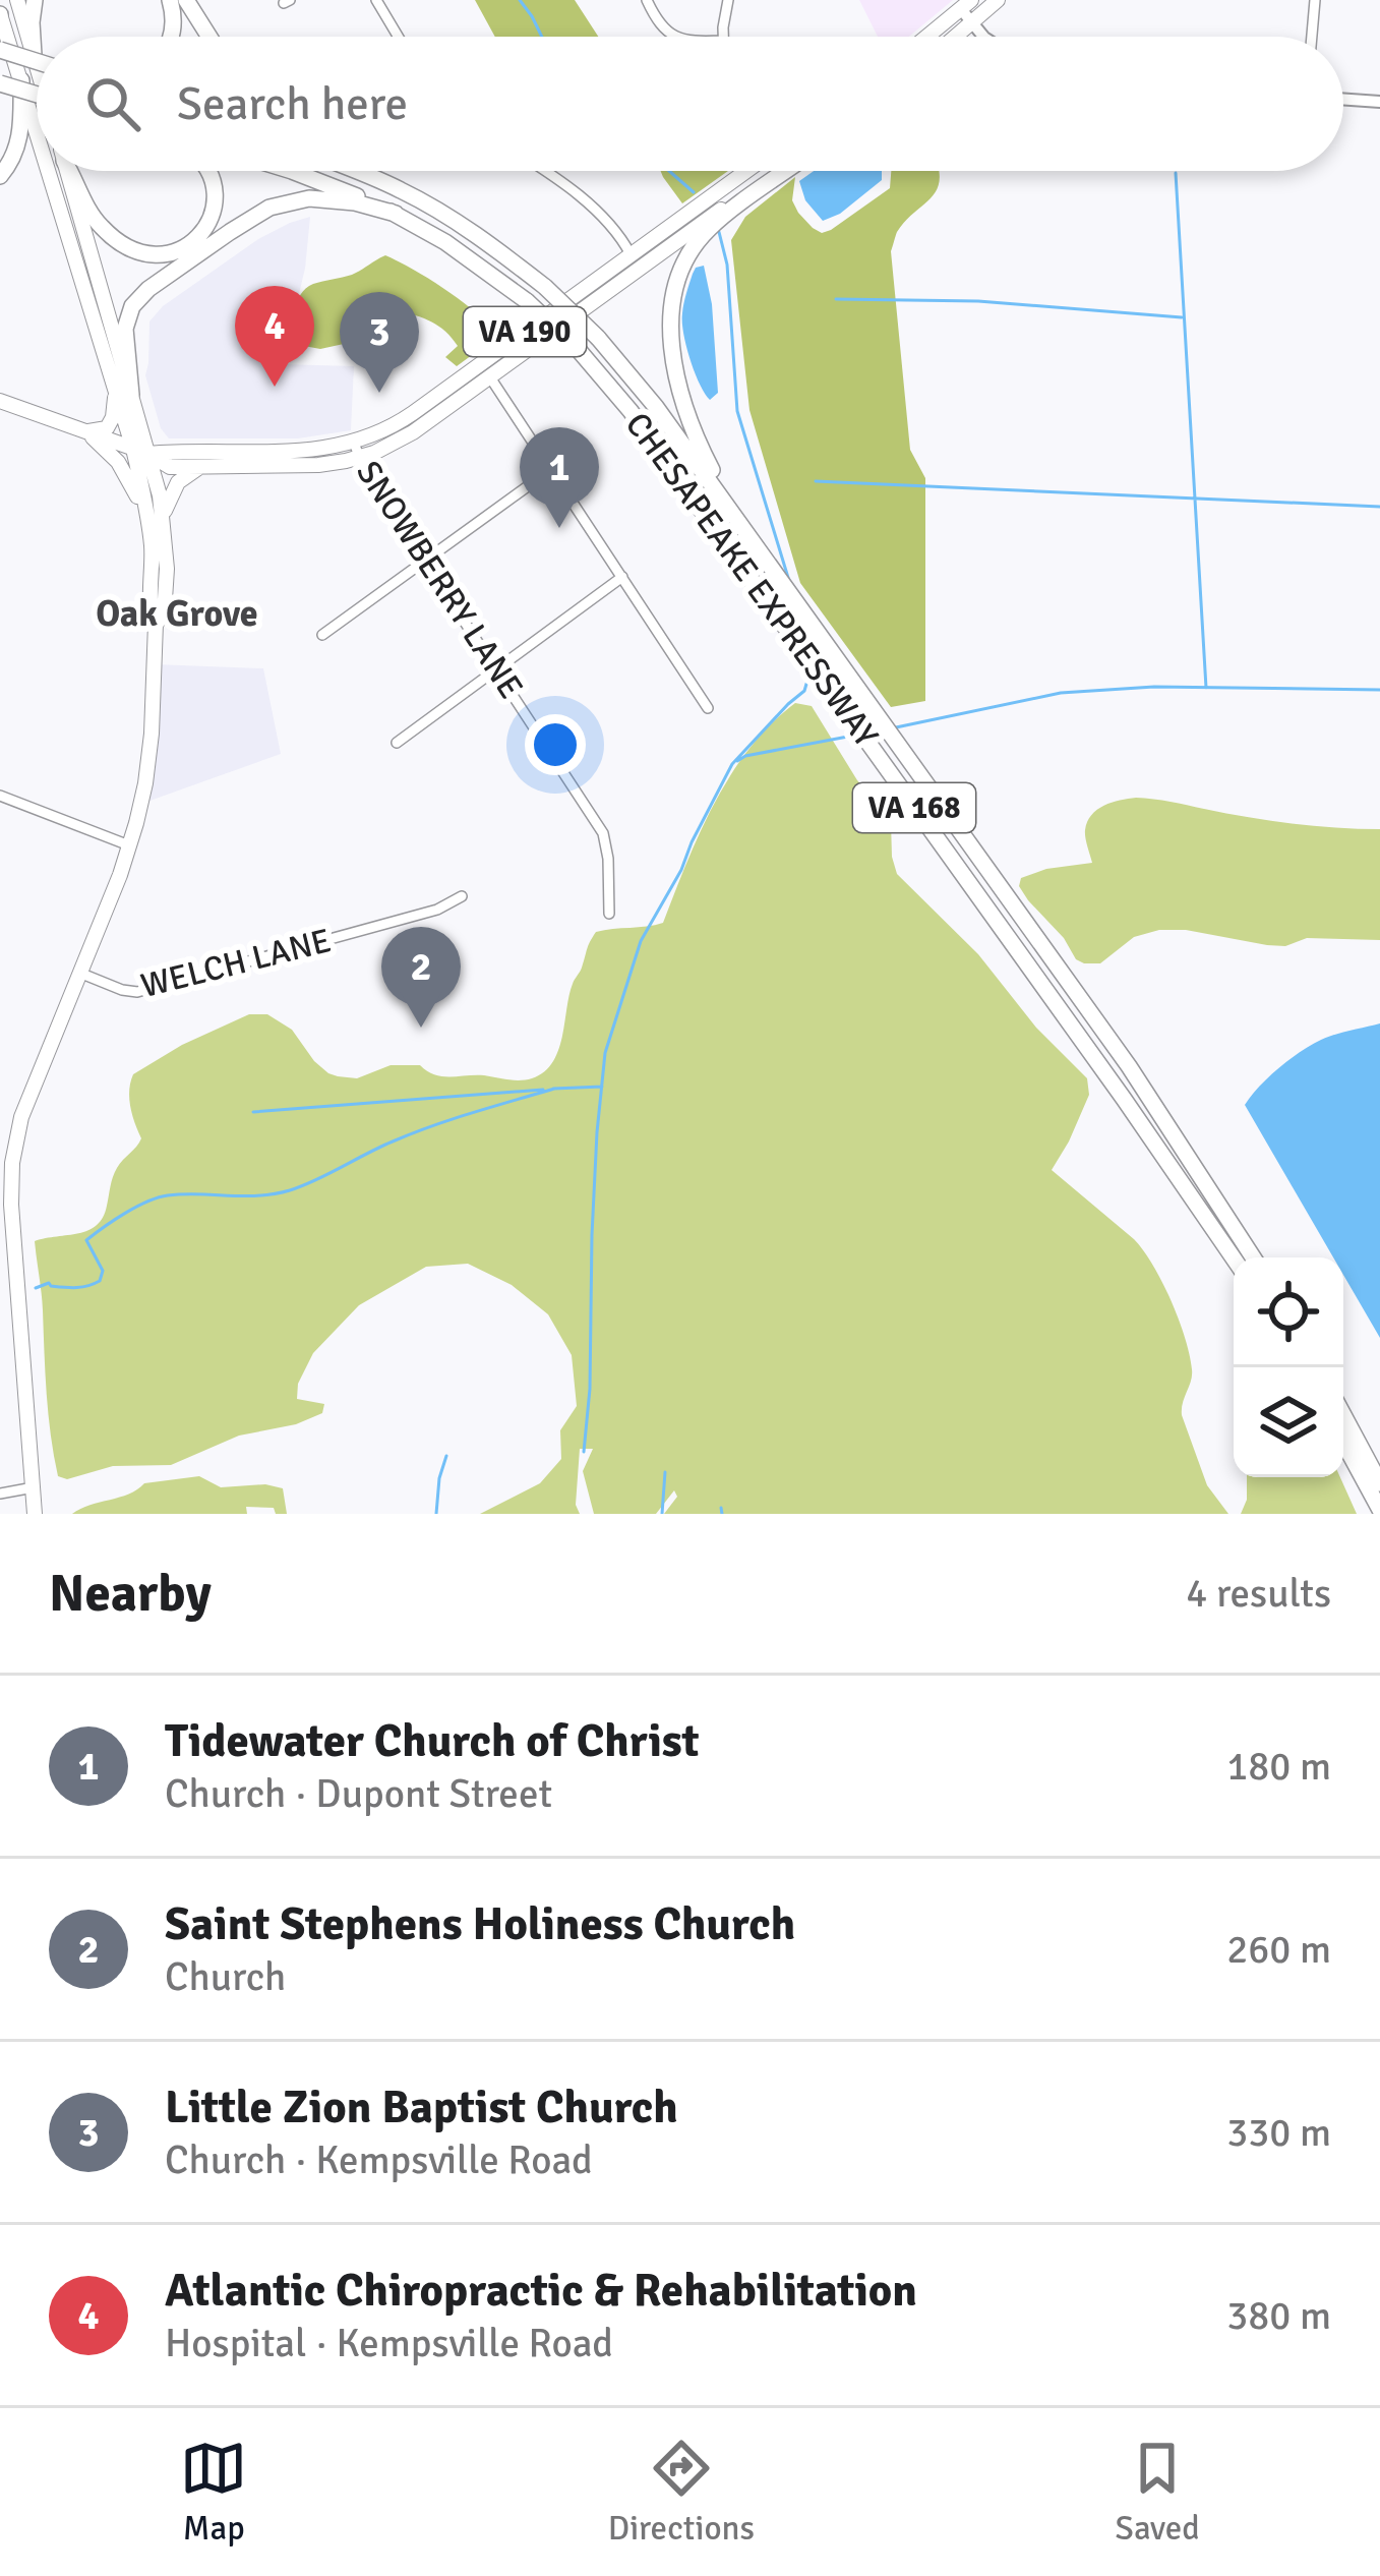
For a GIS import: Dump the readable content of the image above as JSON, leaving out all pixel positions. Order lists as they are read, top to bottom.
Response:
{
  "streets": {
    "highway": ["CHESAPEAKE EXPRESSWAY", "VA 168"],
    "main road": ["VA 190"],
    "street": ["SNOWBERRY LANE", "WELCH LANE"]
  },
  "crossings": [
    ["VA 190", "SNOWBERRY LANE"]
  ],
  "districts": ["Oak Grove"],
  "page": {
    "search": "Search here",
    "pins": [
      "4",
      "3",
      "1",
      "2"
    ],
    "heading": ["Nearby", "4 results"],
    "list": [
      {
        "mark": "1",
        "name": "Tidewater Church of Christ",
        "note": "Church · Dupont Street",
        "value": "180 m"
      },
      {
        "mark": "2",
        "name": "Saint Stephens Holiness Church",
        "note": "Church",
        "value": "260 m"
      },
      {
        "mark": "3",
        "name": "Little Zion Baptist Church",
        "note": "Church · Kempsville Road",
        "value": "330 m"
      },
      {
        "mark": "4",
        "name": "Atlantic Chiropractic & Rehabilitation",
        "note": "Hospital · Kempsville Road",
        "value": "380 m"
      }
    ],
    "nav": ["Map", "Directions", "Saved"]
  }
}
